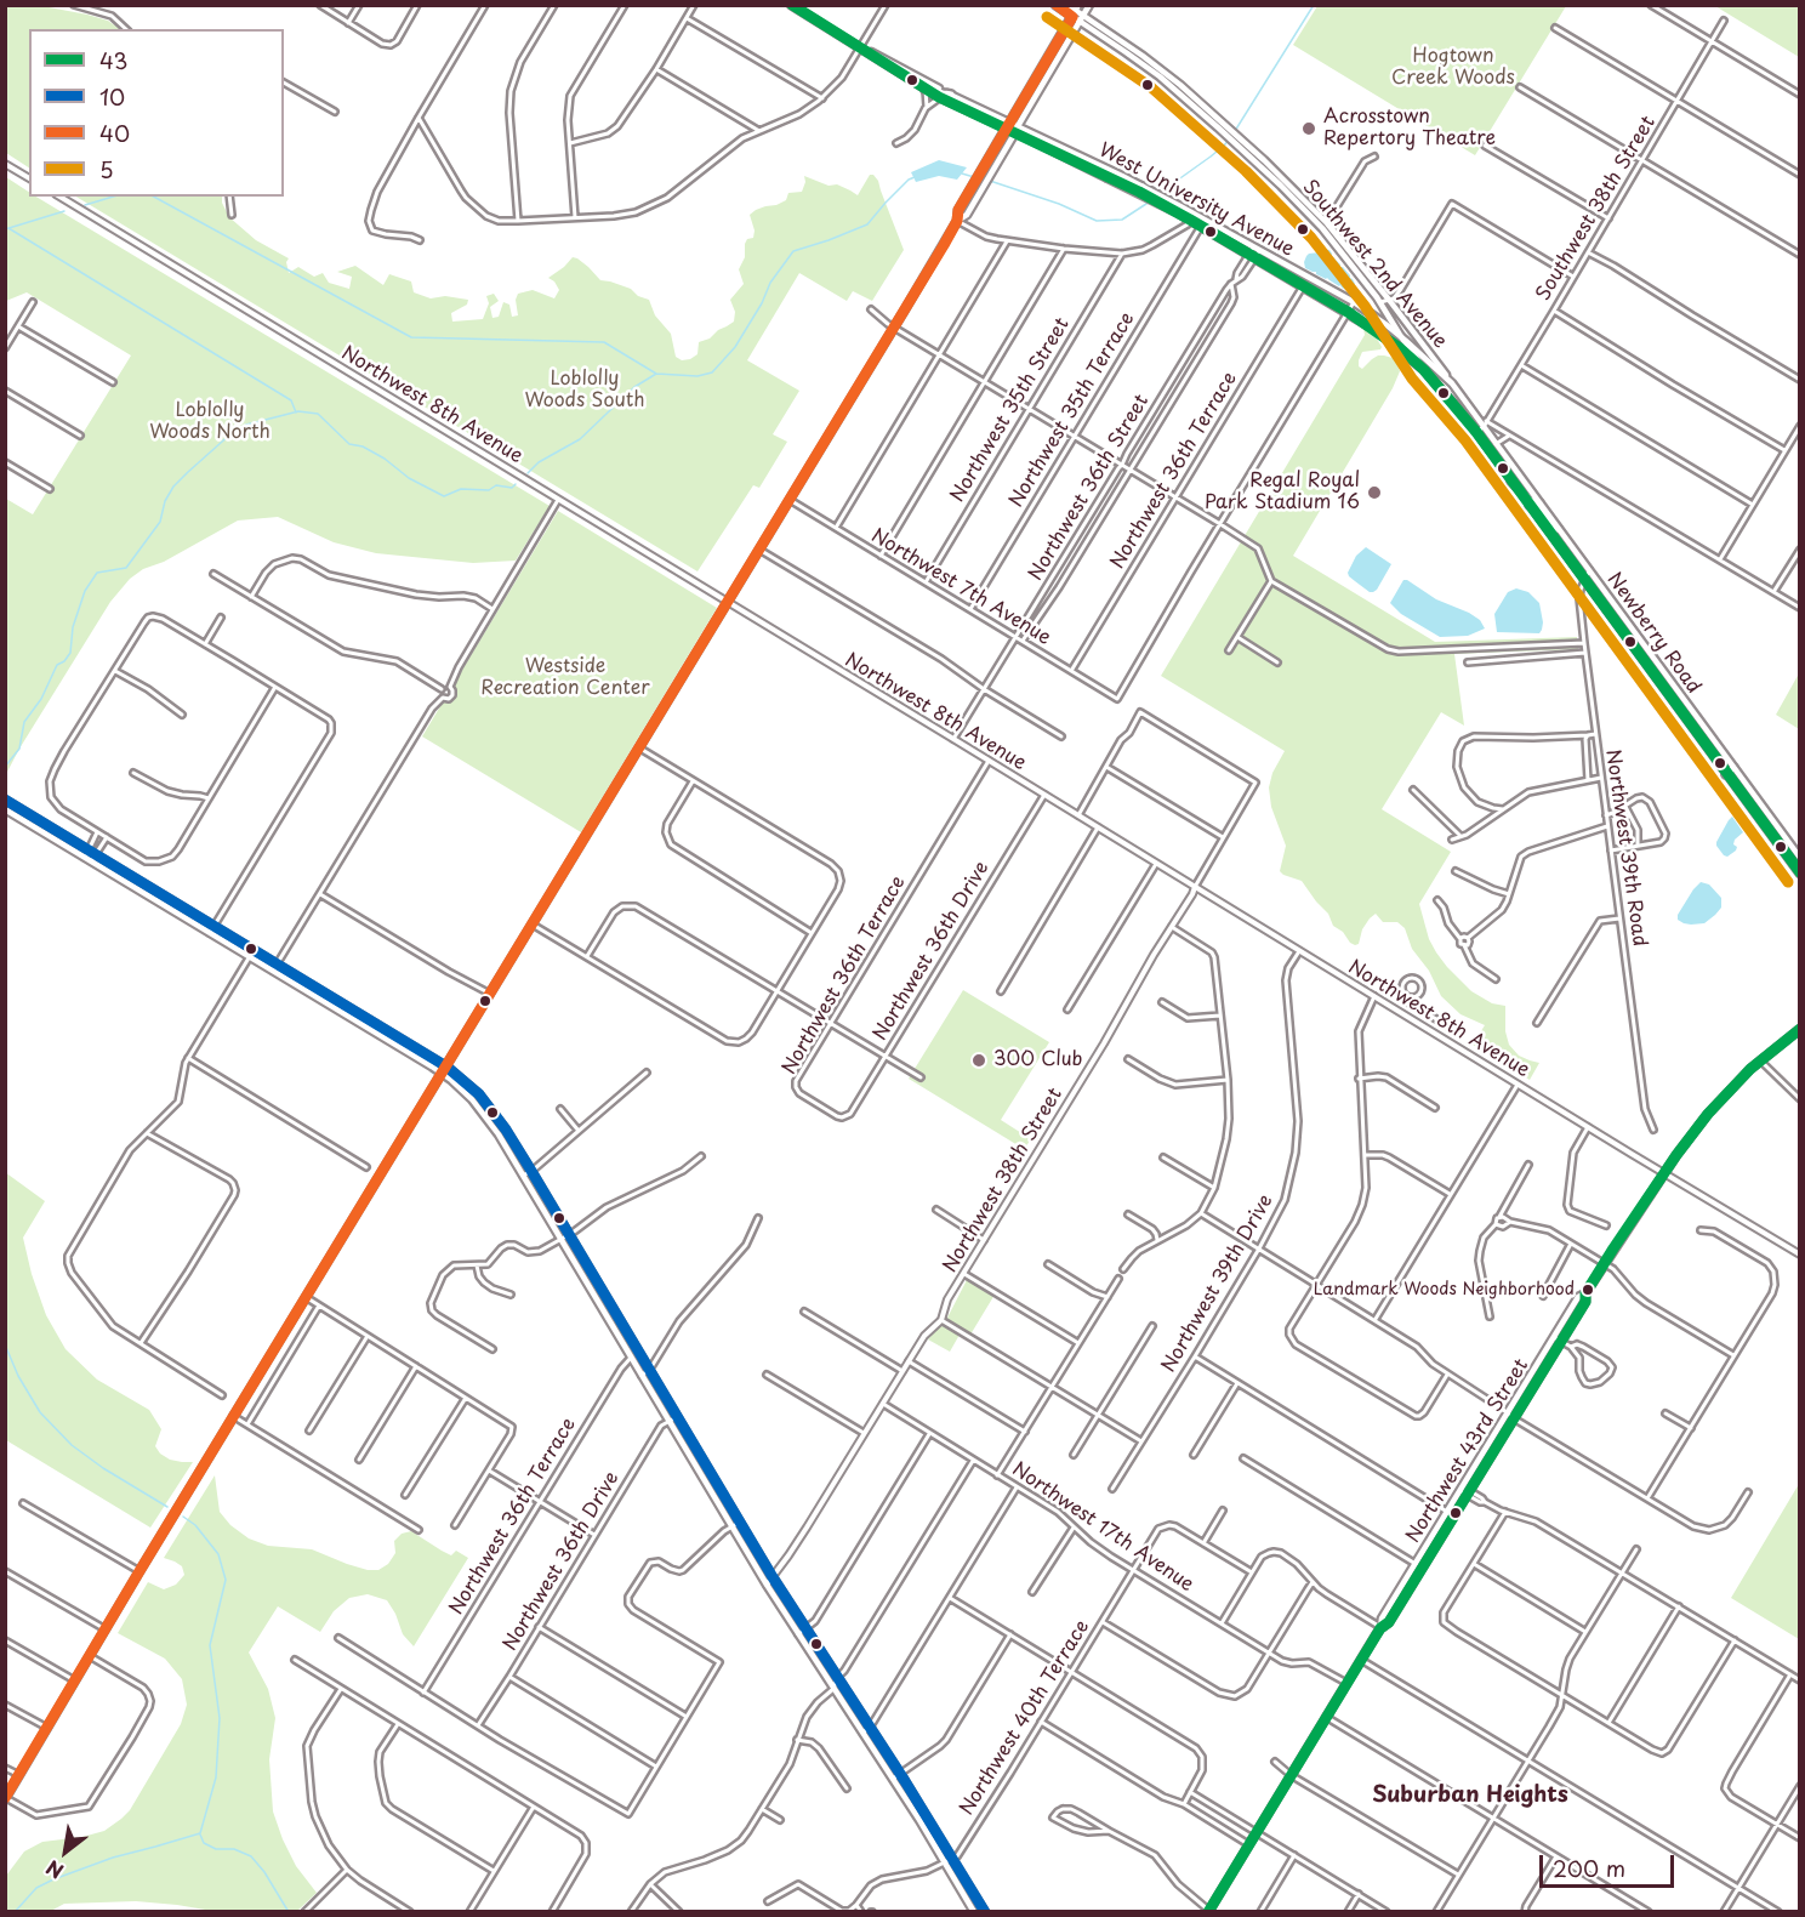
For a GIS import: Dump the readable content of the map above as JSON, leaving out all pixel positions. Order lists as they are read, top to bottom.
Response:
{
  "streets": {
    "main road": [
      "West University Avenue",
      "Southwest 2nd Avenue",
      "Newberry Road",
      "Northwest 43rd Street"
    ],
    "street": [
      "Southwest 38th Street",
      "Northwest 8th Avenue",
      "Northwest 35th Street",
      "Northwest 35th Terrace",
      "Northwest 36th Terrace",
      "Northwest 36th Street",
      "Northwest 7th Avenue",
      "Northwest 39th Road",
      "Northwest 36th Drive",
      "Northwest 38th Street",
      "Northwest 39th Drive",
      "Northwest 17th Avenue",
      "Northwest 40th Terrace"
    ]
  },
  "crossings": [
    ["West University Avenue", "Southwest 38th Street"],
    ["West University Avenue", "Southwest 2nd Avenue"],
    ["West University Avenue", "Northwest 35th Terrace"],
    ["West University Avenue", "Northwest 36th Terrace"],
    ["West University Avenue", "Northwest 36th Street"],
    ["West University Avenue", "Newberry Road"],
    ["Southwest 38th Street", "Newberry Road"],
    ["Northwest 8th Avenue", "Northwest 36th Terrace"],
    ["Northwest 8th Avenue", "Northwest 36th Street"],
    ["Northwest 8th Avenue", "Northwest 36th Drive"],
    ["Northwest 8th Avenue", "Northwest 38th Street"],
    ["Northwest 8th Avenue", "Northwest 39th Drive"],
    ["Northwest 8th Avenue", "Northwest 43rd Street"],
    ["Northwest 35th Street", "Northwest 7th Avenue"],
    ["Northwest 35th Terrace", "Northwest 7th Avenue"],
    ["Northwest 36th Terrace", "Northwest 7th Avenue"],
    ["Northwest 36th Terrace", "Northwest 36th Drive"],
    ["Northwest 36th Street", "Northwest 7th Avenue"],
    ["Newberry Road", "Northwest 39th Road"],
    ["Northwest 38th Street", "Northwest 17th Avenue"],
    ["Northwest 43rd Street", "Northwest 17th Avenue"],
    ["Northwest 17th Avenue", "Northwest 40th Terrace"]
  ],
  "districts": ["Suburban Heights"],
  "parks": [
    "Hogtown Creek Woods",
    "Loblolly Woods South",
    "Loblolly Woods North",
    "Westside Recreation Center"
  ],
  "places": [
    "Acrosstown Repertory Theatre",
    "Regal Royal Park Stadium 16",
    "300 Club",
    "Landmark Woods Neighborhood"
  ],
  "lines": [
    "transit line 43",
    "transit line 40",
    "transit line 5",
    "transit line 10"
  ],
  "legend": [
    "43",
    "10",
    "40",
    "5"
  ],
  "scale_bar": "200 m",
  "north": "bottom left"
}
